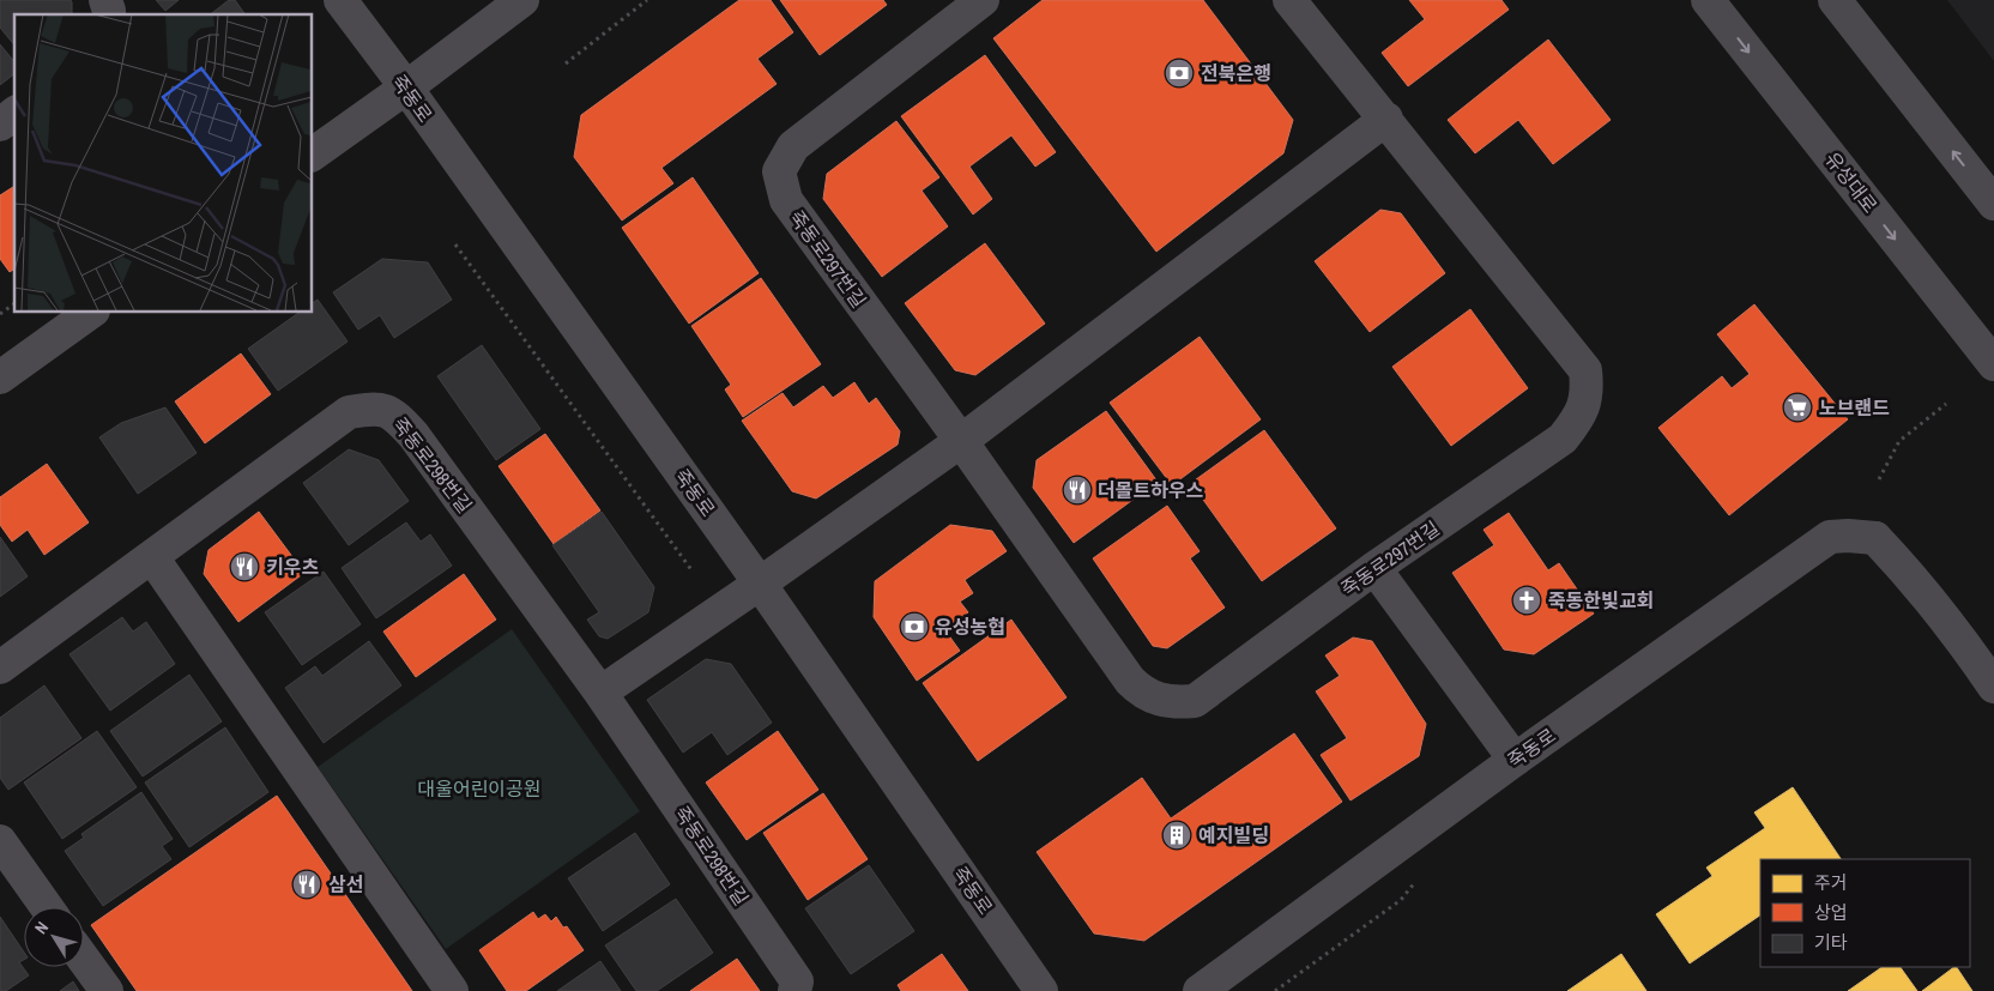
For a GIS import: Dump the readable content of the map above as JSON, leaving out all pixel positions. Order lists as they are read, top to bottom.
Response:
{
  "streets": {
    "main road": ["유성대로"],
    "street": ["죽동로", "죽동로297번길", "죽동로298번길"]
  },
  "parks": ["대울어린이공원"],
  "places": {
    "bank": ["전북은행", "유성농협"],
    "supermarket": ["노브랜드"],
    "restaurant": ["더몰트하우스", "키우츠", "삼선"],
    "church": ["죽동한빛교회"],
    "building": ["예지빌딩"]
  },
  "legend": ["주거", "상업", "기타"],
  "north": "top left"
}
